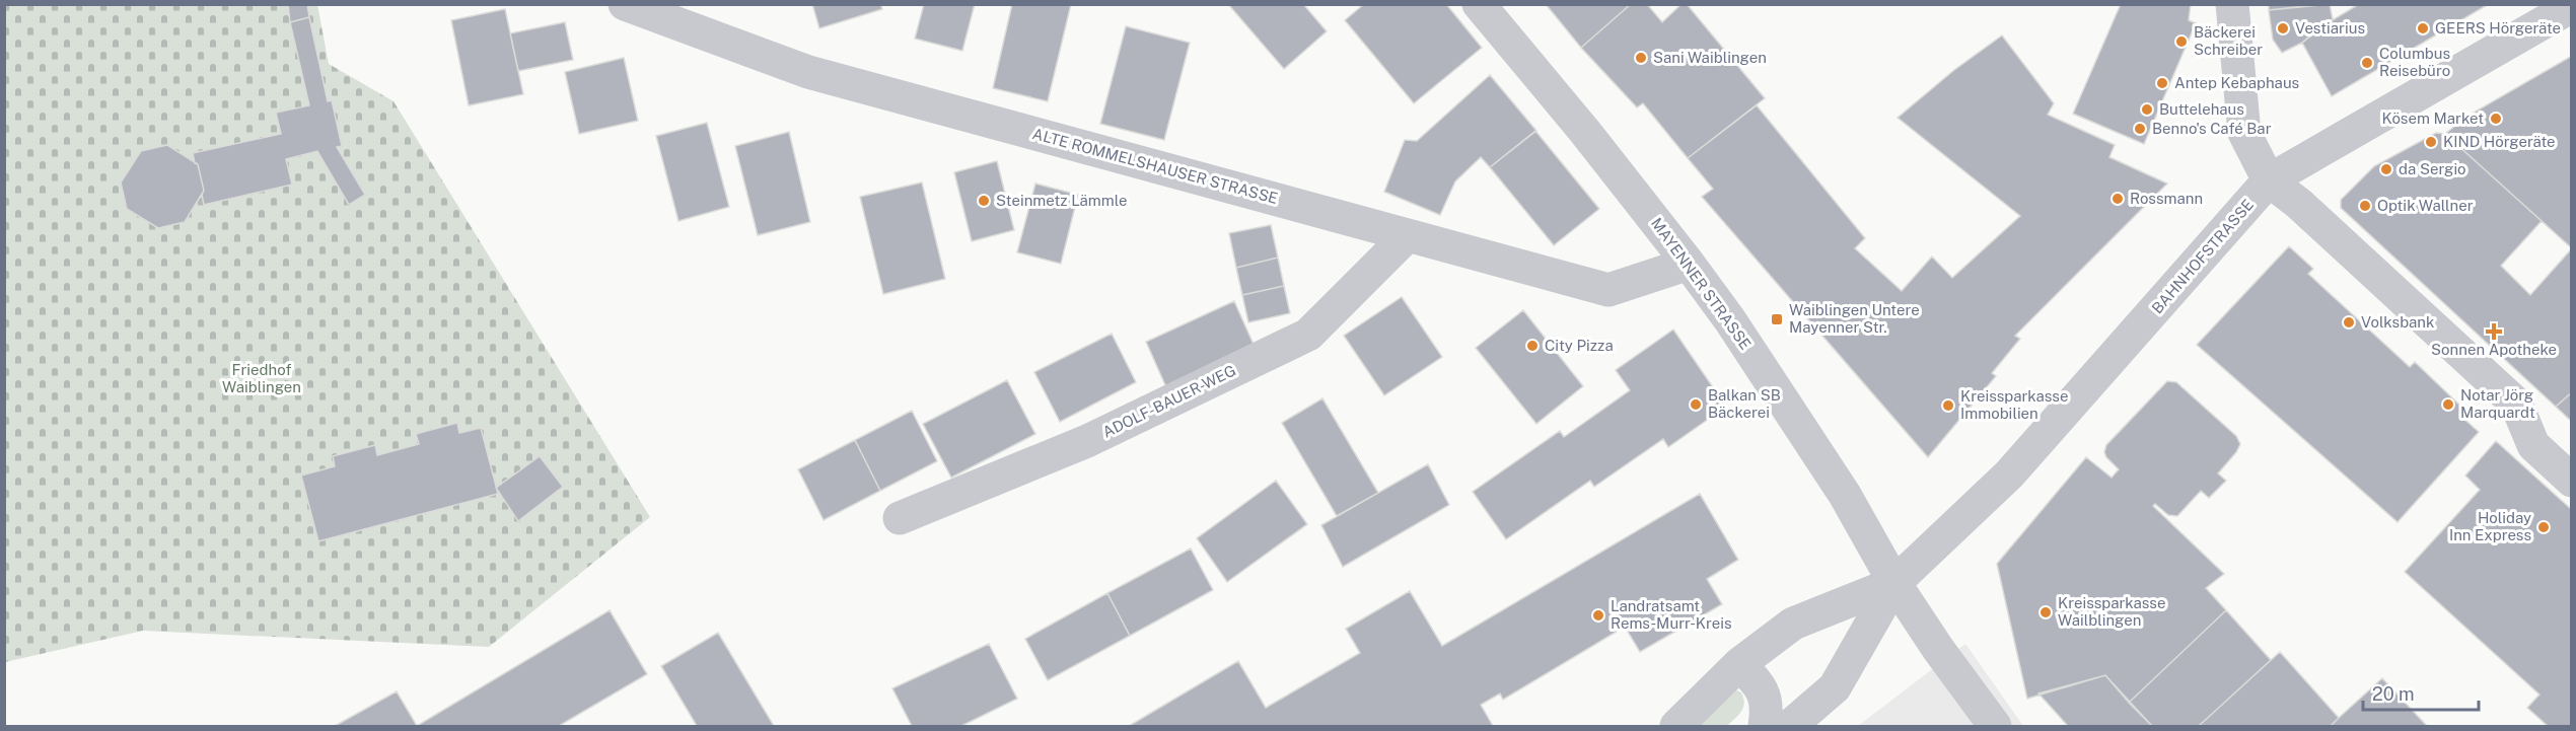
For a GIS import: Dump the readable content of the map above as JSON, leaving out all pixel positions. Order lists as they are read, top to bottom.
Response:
{
  "streets": {
    "street": [
      "ALTE ROMMELSHAUSER STRASSE",
      "BAHNHOFSTRASSE",
      "MAYENNER STRASSE",
      "ADOLF-BAUER-WEG"
    ]
  },
  "crossings": [
    ["ALTE ROMMELSHAUSER STRASSE", "MAYENNER STRASSE"],
    ["ALTE ROMMELSHAUSER STRASSE", "ADOLF-BAUER-WEG"],
    ["BAHNHOFSTRASSE", "MAYENNER STRASSE"]
  ],
  "parks": ["Friedhof Waiblingen"],
  "places": {
    "other": [
      "Vestiarius",
      "GEERS Hörgeräte",
      "Bäckerei Schreiber",
      "Sani Waiblingen",
      "Columbus Reisebüro",
      "Antep Kebaphaus",
      "Buttelehaus",
      "Kösem Market",
      "Benno's Café Bar",
      "KIND Hörgeräte",
      "da Sergio",
      "Rossmann",
      "Steinmetz Lämmle",
      "Optik Wallner",
      "Volksbank",
      "City Pizza",
      "Balkan SB Bäckerei",
      "Notar Jörg Marquardt",
      "Kreissparkasse Immobilien",
      "Holiday Inn Express",
      "Kreissparkasse Wailblingen",
      "Landratsamt Rems-Murr-Kreis"
    ],
    "transit": ["Waiblingen Untere Mayenner Str."],
    "health": ["Sonnen Apotheke"]
  },
  "scale_bar": "20 m"
}
